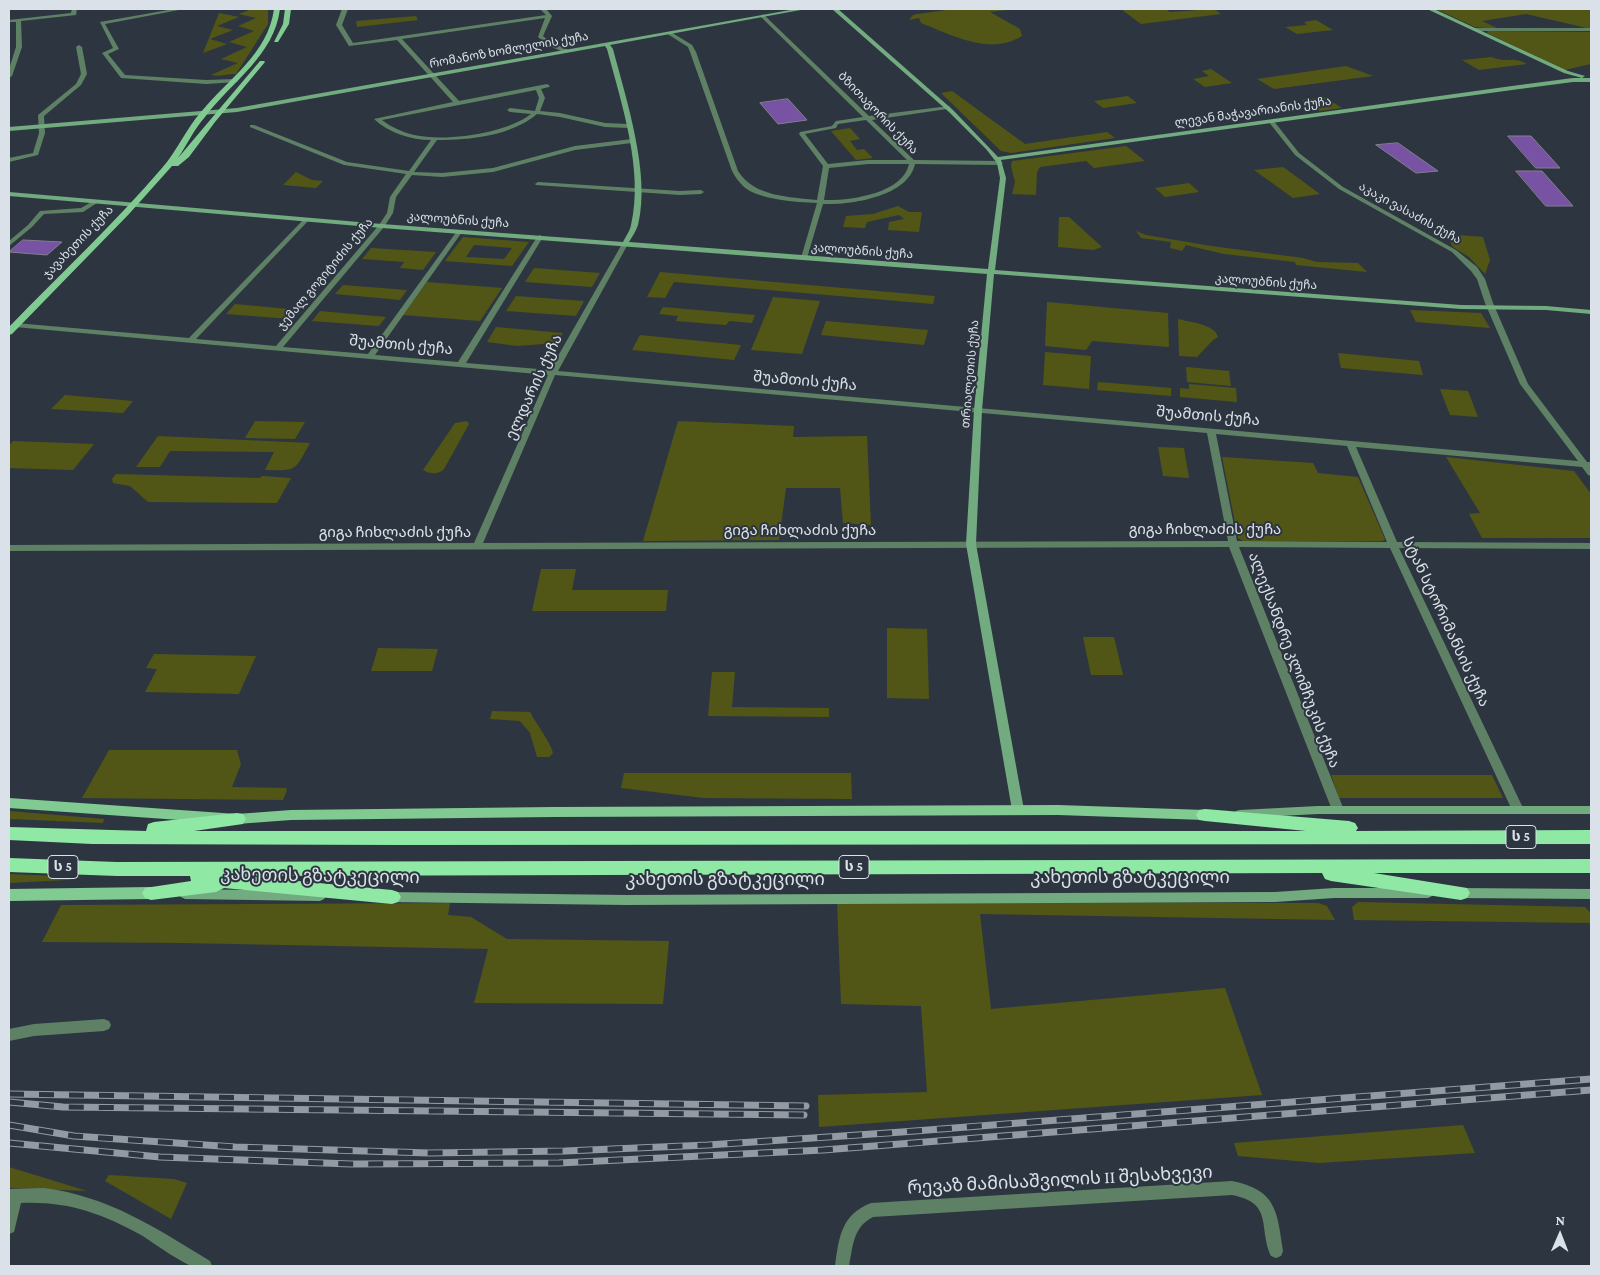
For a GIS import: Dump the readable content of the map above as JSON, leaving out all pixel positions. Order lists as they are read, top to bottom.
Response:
{
  "streets": {
    "highway": ["ს 5", "კახეთის გზატკეცილი"],
    "main road": ["ჯავახეთის ქუჩა"],
    "street": [
      "რომანოზ ხომლელის ქუჩა",
      "ლევან მაჭავარიანის ქუჩა",
      "ბზითაგორის ქუჩა",
      "აკაკი ვასაძის ქუჩა",
      "კალოუბნის ქუჩა",
      "ჯემალ გოგიტიძის ქუჩა",
      "შუამთის ქუჩა",
      "თრიალეთის ქუჩა",
      "ელდარის ქუჩა",
      "გიგა ჩიხლაძის ქუჩა",
      "სტან სტორიმანსის ქუჩა",
      "ალექსანდრე კლიმჩუკის ქუჩა",
      "რევაზ მამისაშვილის II შესახვევი"
    ]
  },
  "crossings": [
    ["რომანოზ ხომლელის ქუჩა", "ბზითაგორის ქუჩა"],
    ["რომანოზ ხომლელის ქუჩა", "ჯავახეთის ქუჩა"],
    ["ლევან მაჭავარიანის ქუჩა", "ბზითაგორის ქუჩა"],
    ["ლევან მაჭავარიანის ქუჩა", "აკაკი ვასაძის ქუჩა"],
    ["ლევან მაჭავარიანის ქუჩა", "თრიალეთის ქუჩა"],
    ["აკაკი ვასაძის ქუჩა", "კალოუბნის ქუჩა"],
    ["აკაკი ვასაძის ქუჩა", "შუამთის ქუჩა"],
    ["კალოუბნის ქუჩა", "ჯავახეთის ქუჩა"],
    ["კალოუბნის ქუჩა", "ჯემალ გოგიტიძის ქუჩა"],
    ["კალოუბნის ქუჩა", "თრიალეთის ქუჩა"],
    ["კალოუბნის ქუჩა", "ელდარის ქუჩა"],
    ["ჯავახეთის ქუჩა", "შუამთის ქუჩა"],
    ["ჯემალ გოგიტიძის ქუჩა", "შუამთის ქუჩა"],
    ["შუამთის ქუჩა", "თრიალეთის ქუჩა"],
    ["შუამთის ქუჩა", "ელდარის ქუჩა"],
    ["შუამთის ქუჩა", "სტან სტორიმანსის ქუჩა"],
    ["შუამთის ქუჩა", "ალექსანდრე კლიმჩუკის ქუჩა"],
    ["თრიალეთის ქუჩა", "გიგა ჩიხლაძის ქუჩა"],
    ["ელდარის ქუჩა", "გიგა ჩიხლაძის ქუჩა"],
    ["გიგა ჩიხლაძის ქუჩა", "სტან სტორიმანსის ქუჩა"],
    ["გიგა ჩიხლაძის ქუჩა", "ალექსანდრე კლიმჩუკის ქუჩა"]
  ],
  "north": "top"
}
